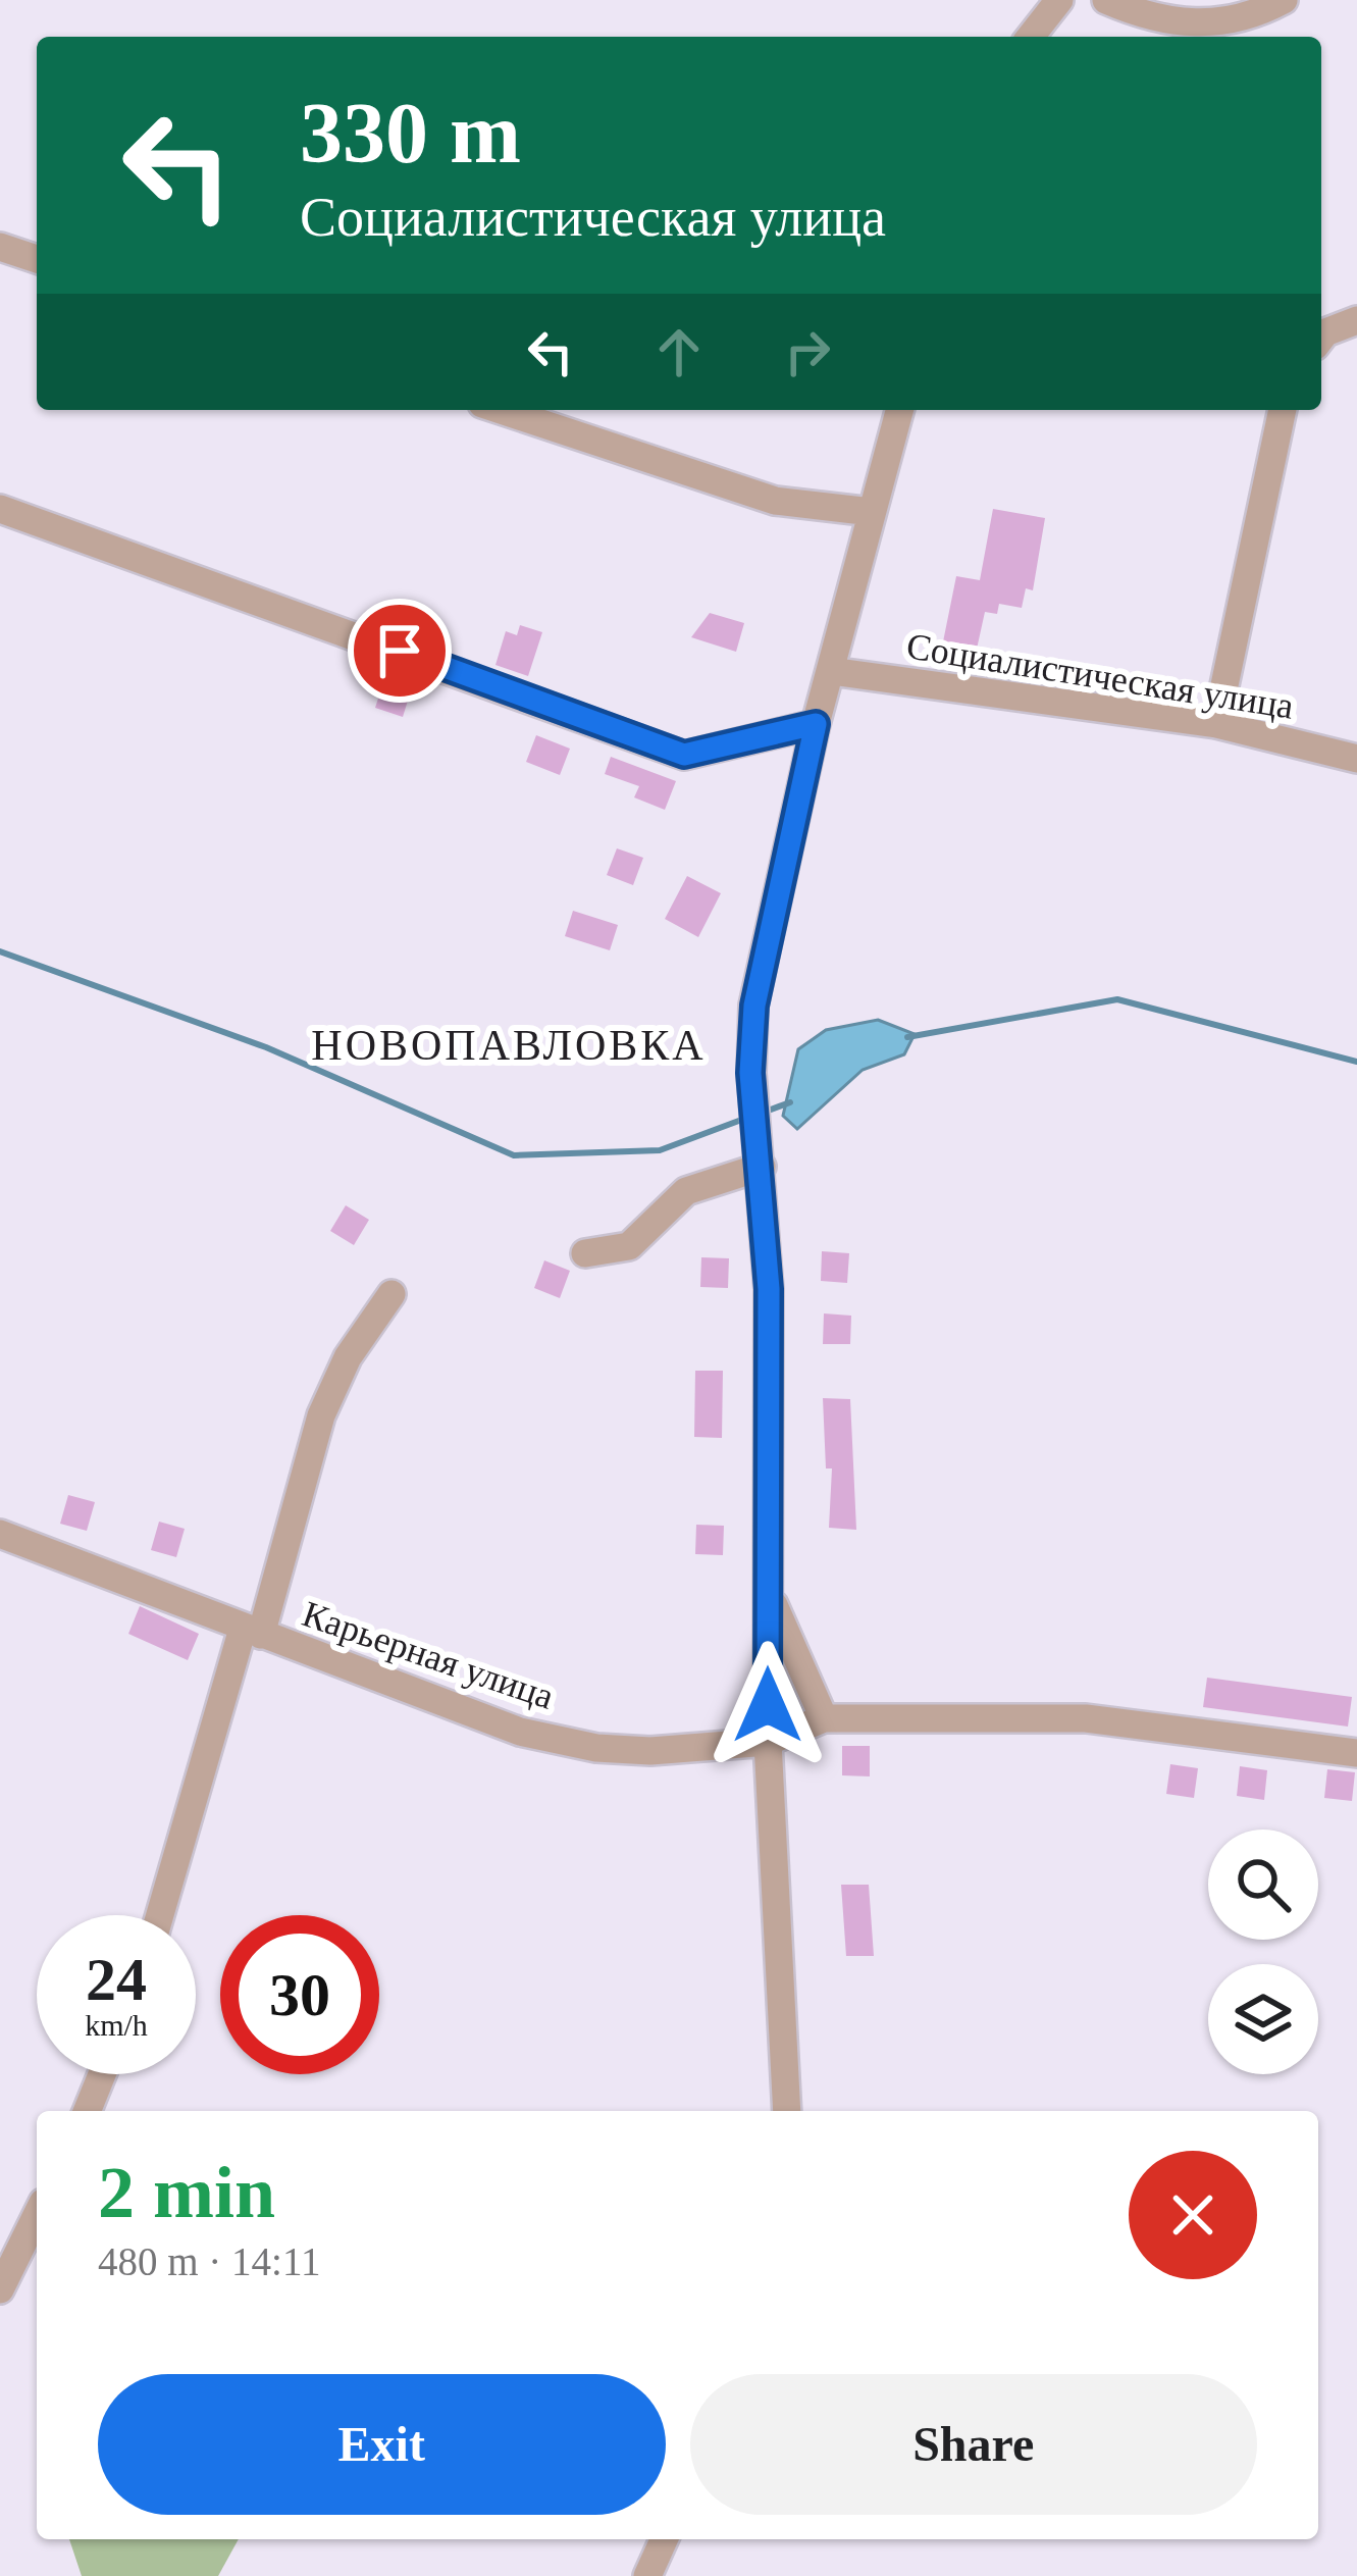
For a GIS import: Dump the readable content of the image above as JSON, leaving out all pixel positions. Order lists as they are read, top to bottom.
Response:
{
  "streets": {
    "street": ["Социалистическая улица", "Карьерная улица"]
  },
  "districts": ["НОВОПАВЛОВКА"],
  "page": {
    "turn": ["330 m", "Социалистическая улица"],
    "speed": "24 km/h",
    "limit": "30",
    "heading": ["2 min", "480 m · 14:11"],
    "buttons": ["Exit", "Share"]
  }
}
